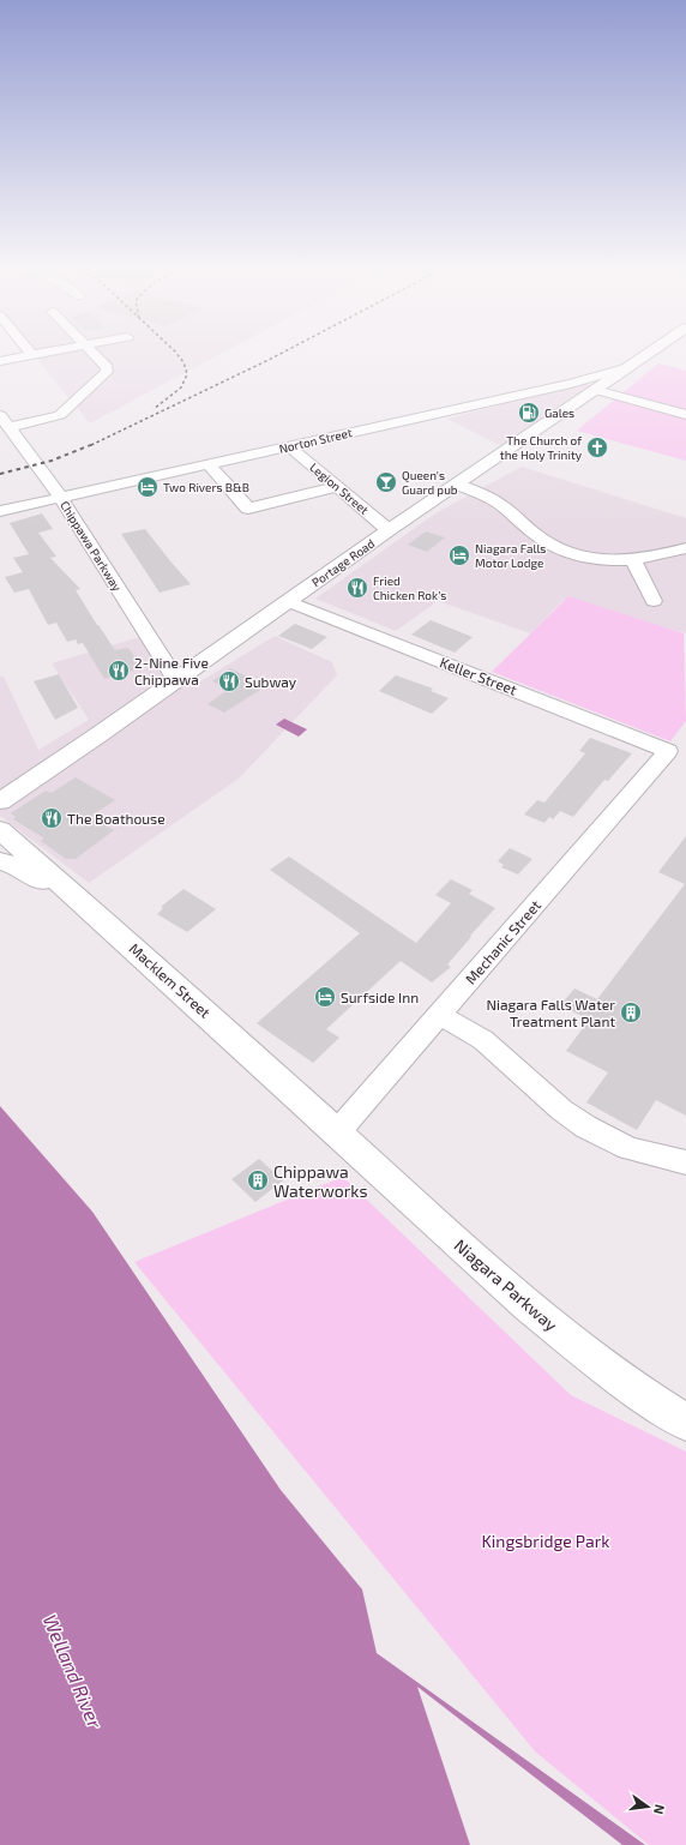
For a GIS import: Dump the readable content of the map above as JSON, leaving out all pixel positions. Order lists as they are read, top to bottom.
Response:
{
  "streets": {
    "main road": ["Portage Road", "Macklem Street", "Niagara Parkway"],
    "street": [
      "Norton Street",
      "Legion Street",
      "Chippawa Parkway",
      "Keller Street",
      "Mechanic Street"
    ]
  },
  "crossings": [
    ["Norton Street", "Legion Street"],
    ["Norton Street", "Chippawa Parkway"],
    ["Norton Street", "Portage Road"],
    ["Legion Street", "Portage Road"],
    ["Chippawa Parkway", "Portage Road"],
    ["Portage Road", "Keller Street"],
    ["Keller Street", "Mechanic Street"],
    ["Mechanic Street", "Macklem Street"],
    ["Mechanic Street", "Niagara Parkway"],
    ["Macklem Street", "Niagara Parkway"]
  ],
  "water": ["Welland River"],
  "parks": ["Kingsbridge Park"],
  "places": {
    "fuel station": ["Gales"],
    "church": ["The Church of the Holy Trinity"],
    "bar": ["Queen's Guard pub"],
    "hotel": ["Two Rivers B&B", "Niagara Falls Motor Lodge", "Surfside Inn"],
    "restaurant": [
      "Fried Chicken Rok’s",
      "2-Nine Five Chippawa",
      "Subway",
      "The Boathouse"
    ],
    "building": ["Niagara Falls Water Treatment Plant", "Chippawa Waterworks"]
  },
  "north": "right"
}
